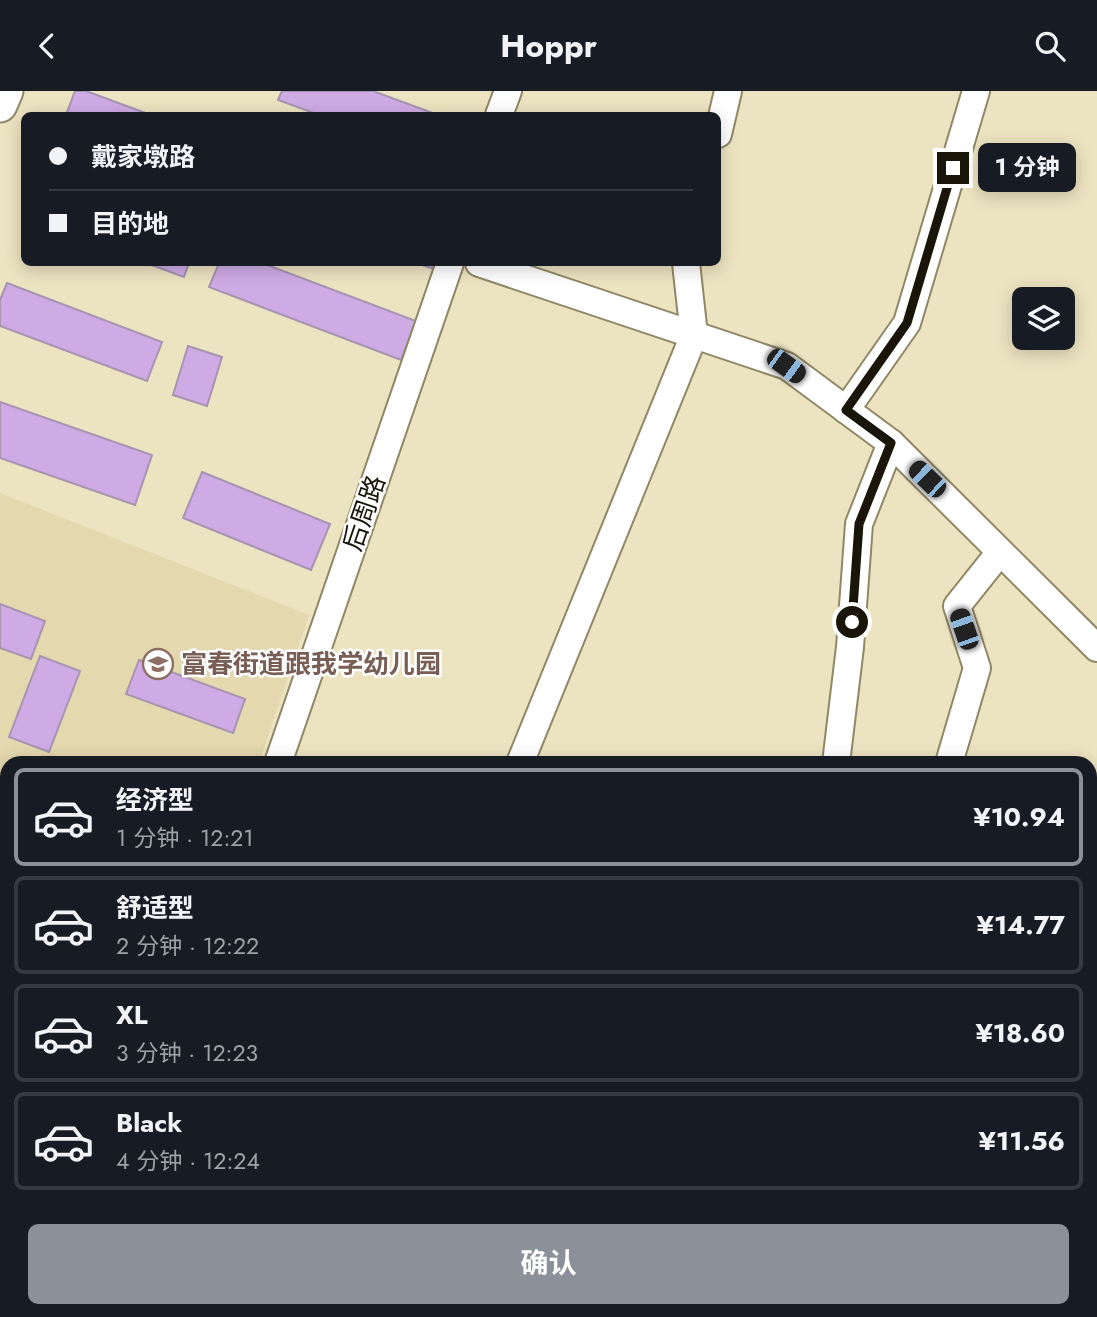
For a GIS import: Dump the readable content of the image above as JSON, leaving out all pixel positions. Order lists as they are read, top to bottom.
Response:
{
  "streets": {
    "street": ["后周路"]
  },
  "places": {
    "school or university": ["富春街道跟我学幼儿园"]
  },
  "page": {
    "header": "Hoppr",
    "banner": ["戴家墩路", "目的地"],
    "bubble": "1 分钟",
    "list": [
      {
        "name": "经济型",
        "note": "1 分钟 · 12:21",
        "value": "¥10.94"
      },
      {
        "name": "舒适型",
        "note": "2 分钟 · 12:22",
        "value": "¥14.77"
      },
      {
        "name": "XL",
        "note": "3 分钟 · 12:23",
        "value": "¥18.60"
      },
      {
        "name": "Black",
        "note": "4 分钟 · 12:24",
        "value": "¥11.56"
      }
    ],
    "buttons": "确认"
  }
}
